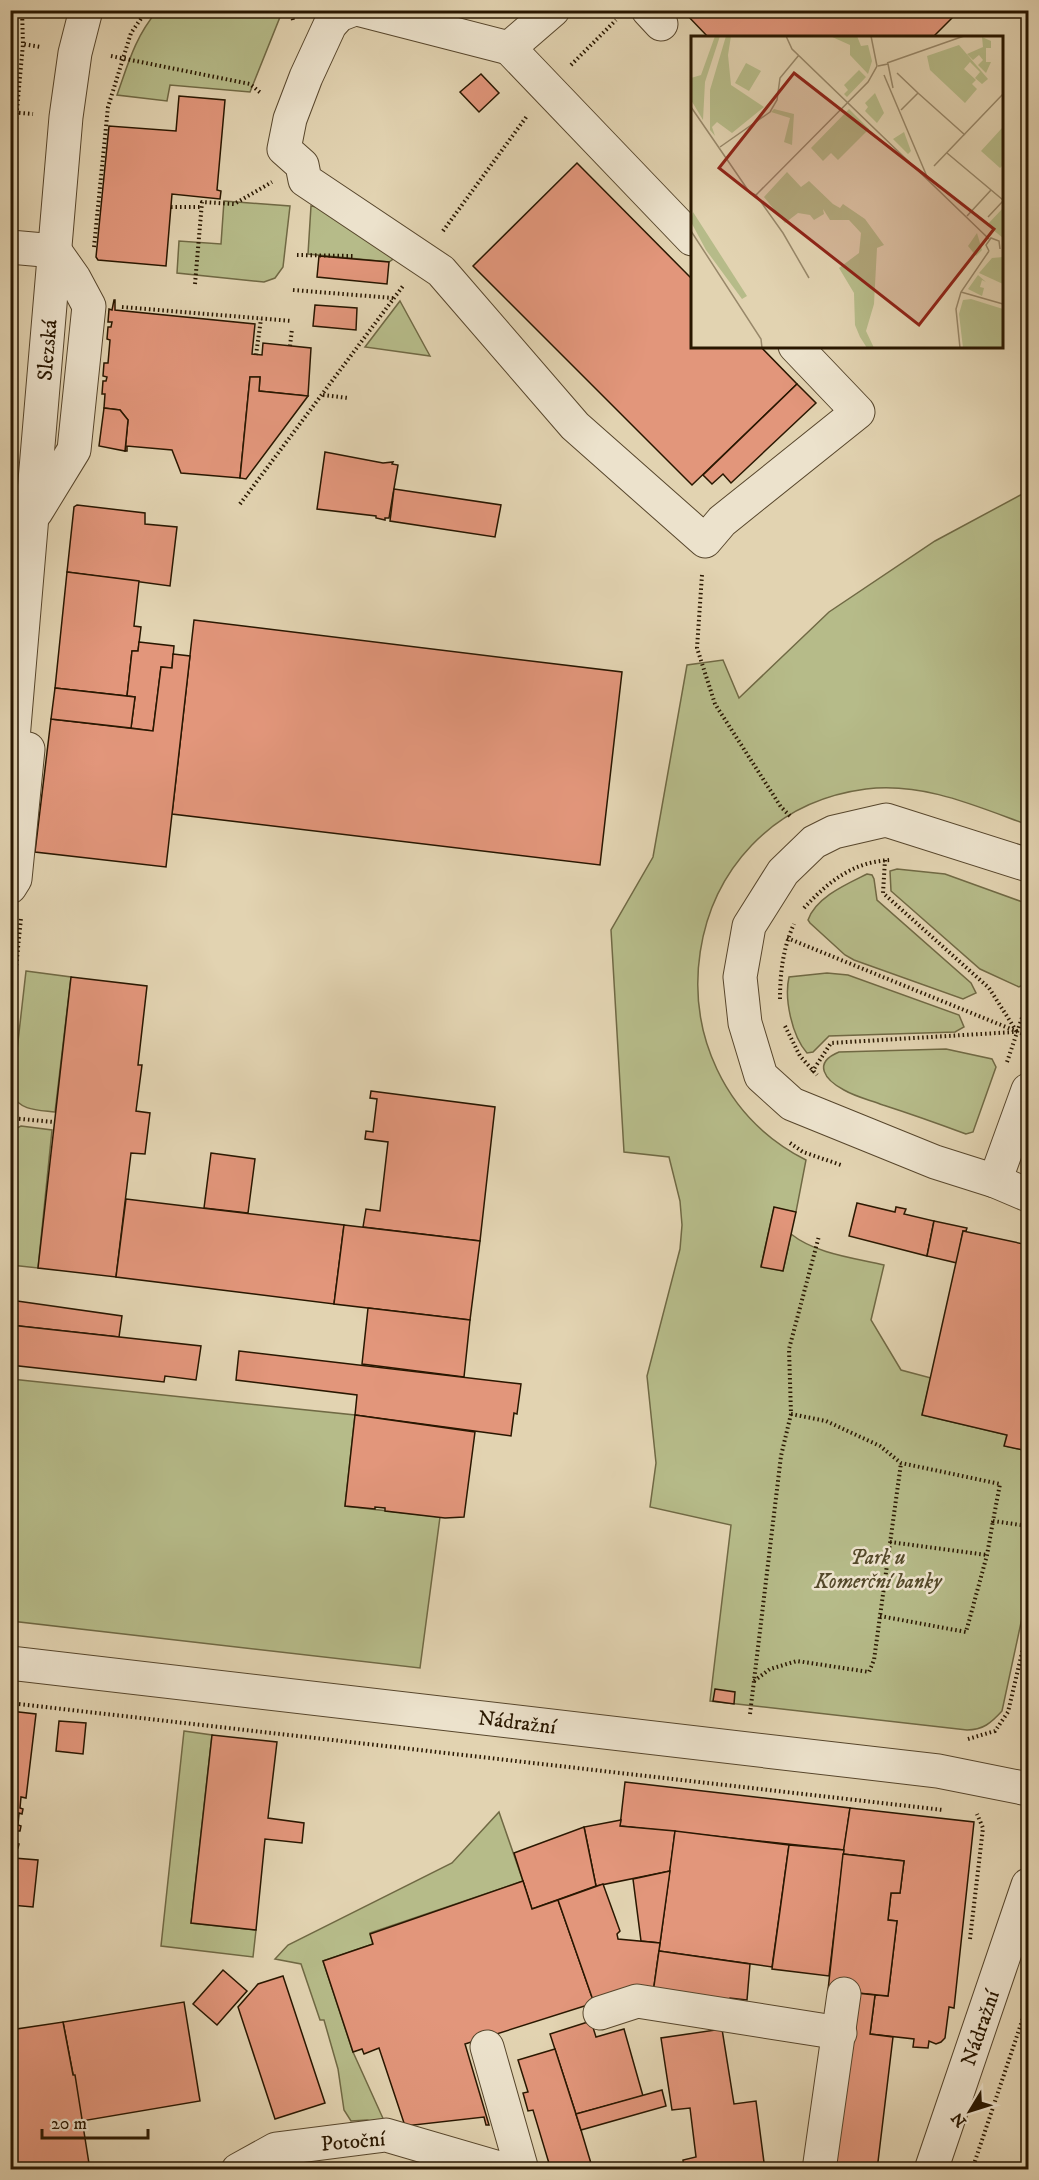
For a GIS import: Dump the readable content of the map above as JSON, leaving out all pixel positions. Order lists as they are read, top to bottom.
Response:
{
  "streets": {
    "street": ["Slezská", "Nádražní", "Potoční"]
  },
  "parks": ["Park u Komerční banky"],
  "scale_bar": "20 m",
  "north": "bottom left"
}
